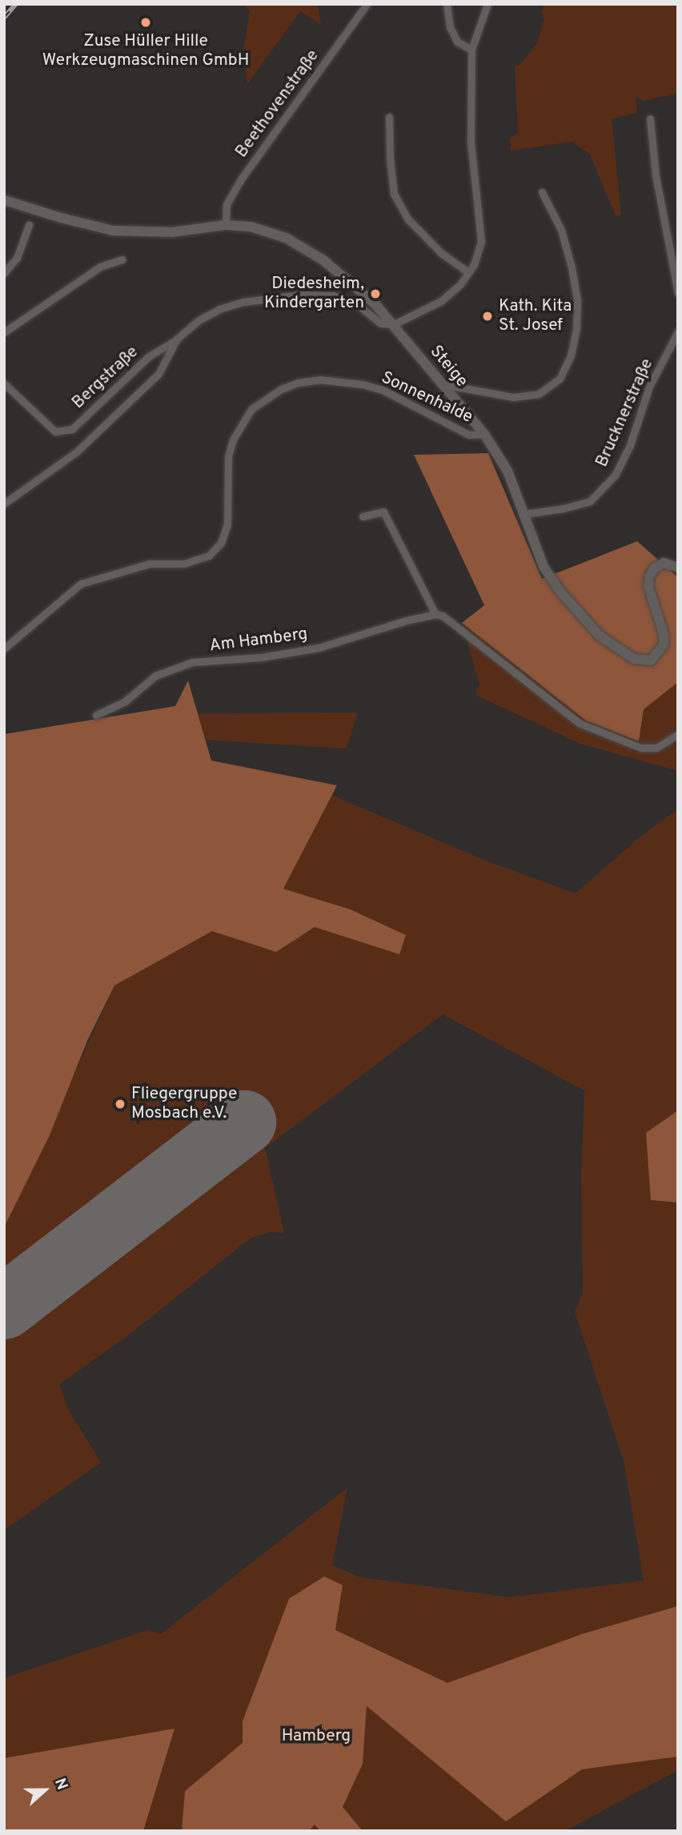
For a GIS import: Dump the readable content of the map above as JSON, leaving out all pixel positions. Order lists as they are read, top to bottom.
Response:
{
  "streets": {
    "street": [
      "Beethovenstraße",
      "Steige",
      "Bergstraße",
      "Sonnenhalde",
      "Brucknerstraße",
      "Am Hamberg"
    ]
  },
  "crossings": [
    ["Beethovenstraße", "Steige"],
    ["Steige", "Sonnenhalde"],
    ["Steige", "Brucknerstraße"]
  ],
  "parks": ["Hamberg"],
  "places": [
    "Zuse Hüller Hille Werkzeugmaschinen GmbH",
    "Diedesheim, Kindergarten",
    "Kath. Kita St. Josef",
    "Fliegergruppe Mosbach e.V."
  ],
  "north": "right"
}
